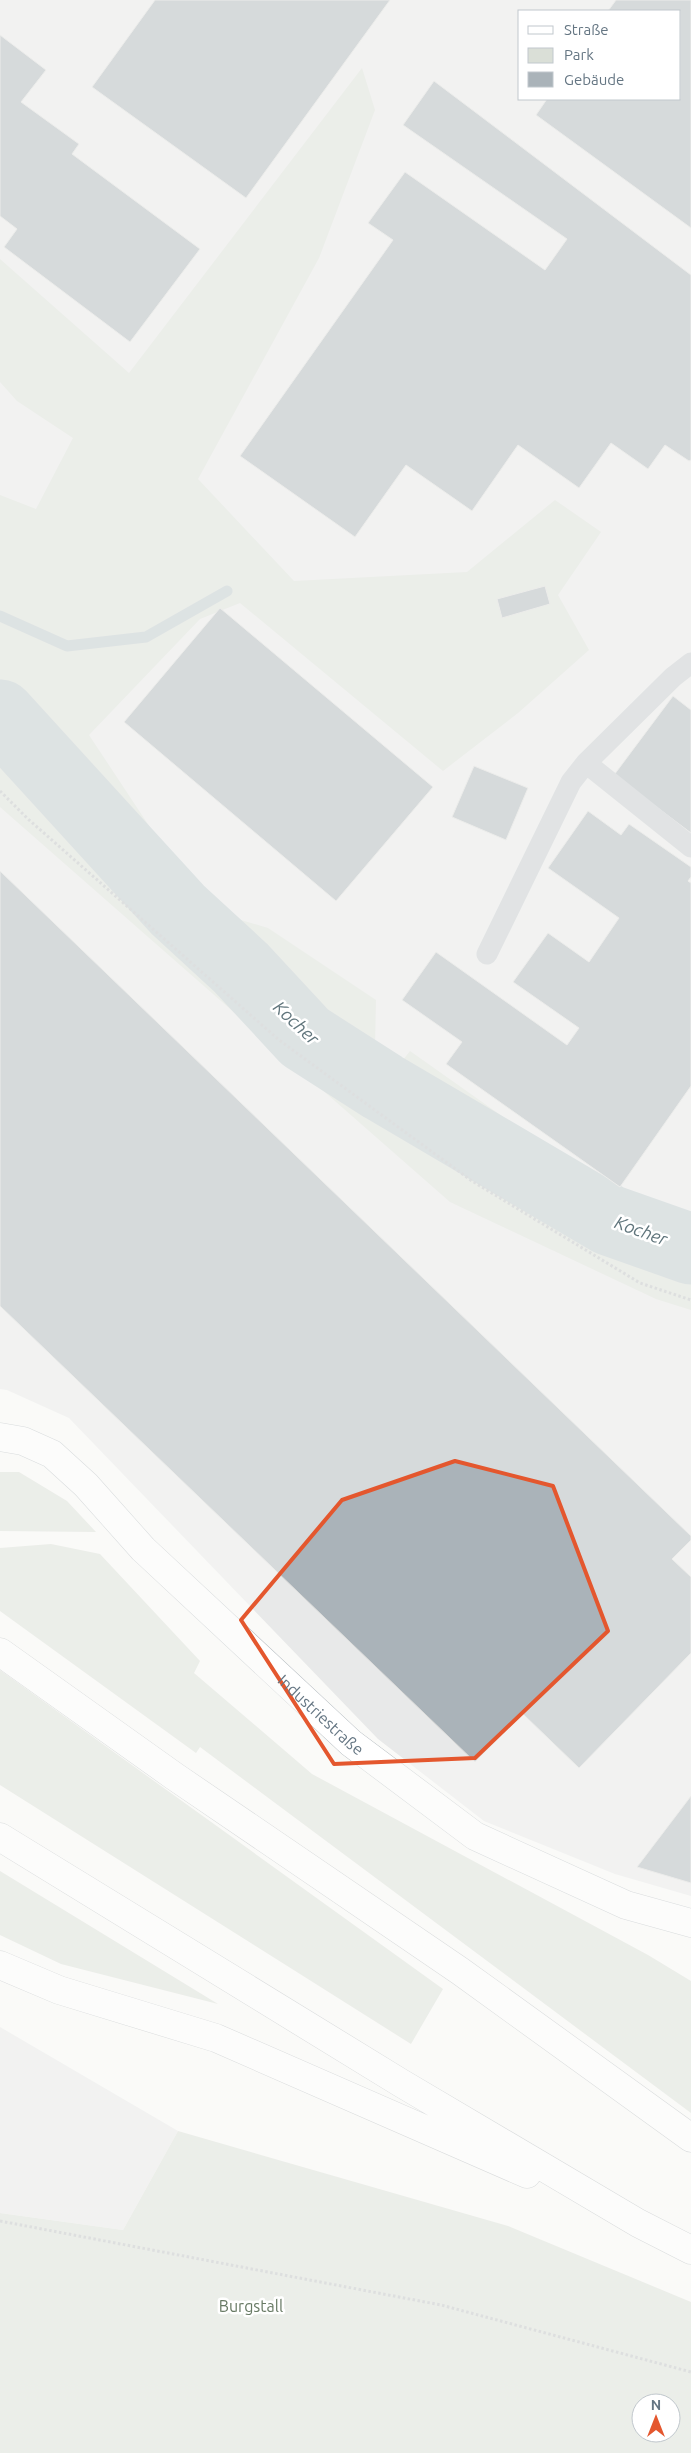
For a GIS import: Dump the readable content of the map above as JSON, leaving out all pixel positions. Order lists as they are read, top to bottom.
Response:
{
  "streets": {
    "main road": ["Industriestraße"]
  },
  "water": ["Kocher"],
  "parks": ["Burgstall"],
  "legend": ["Straße", "Park", "Gebäude"],
  "north": "top"
}
